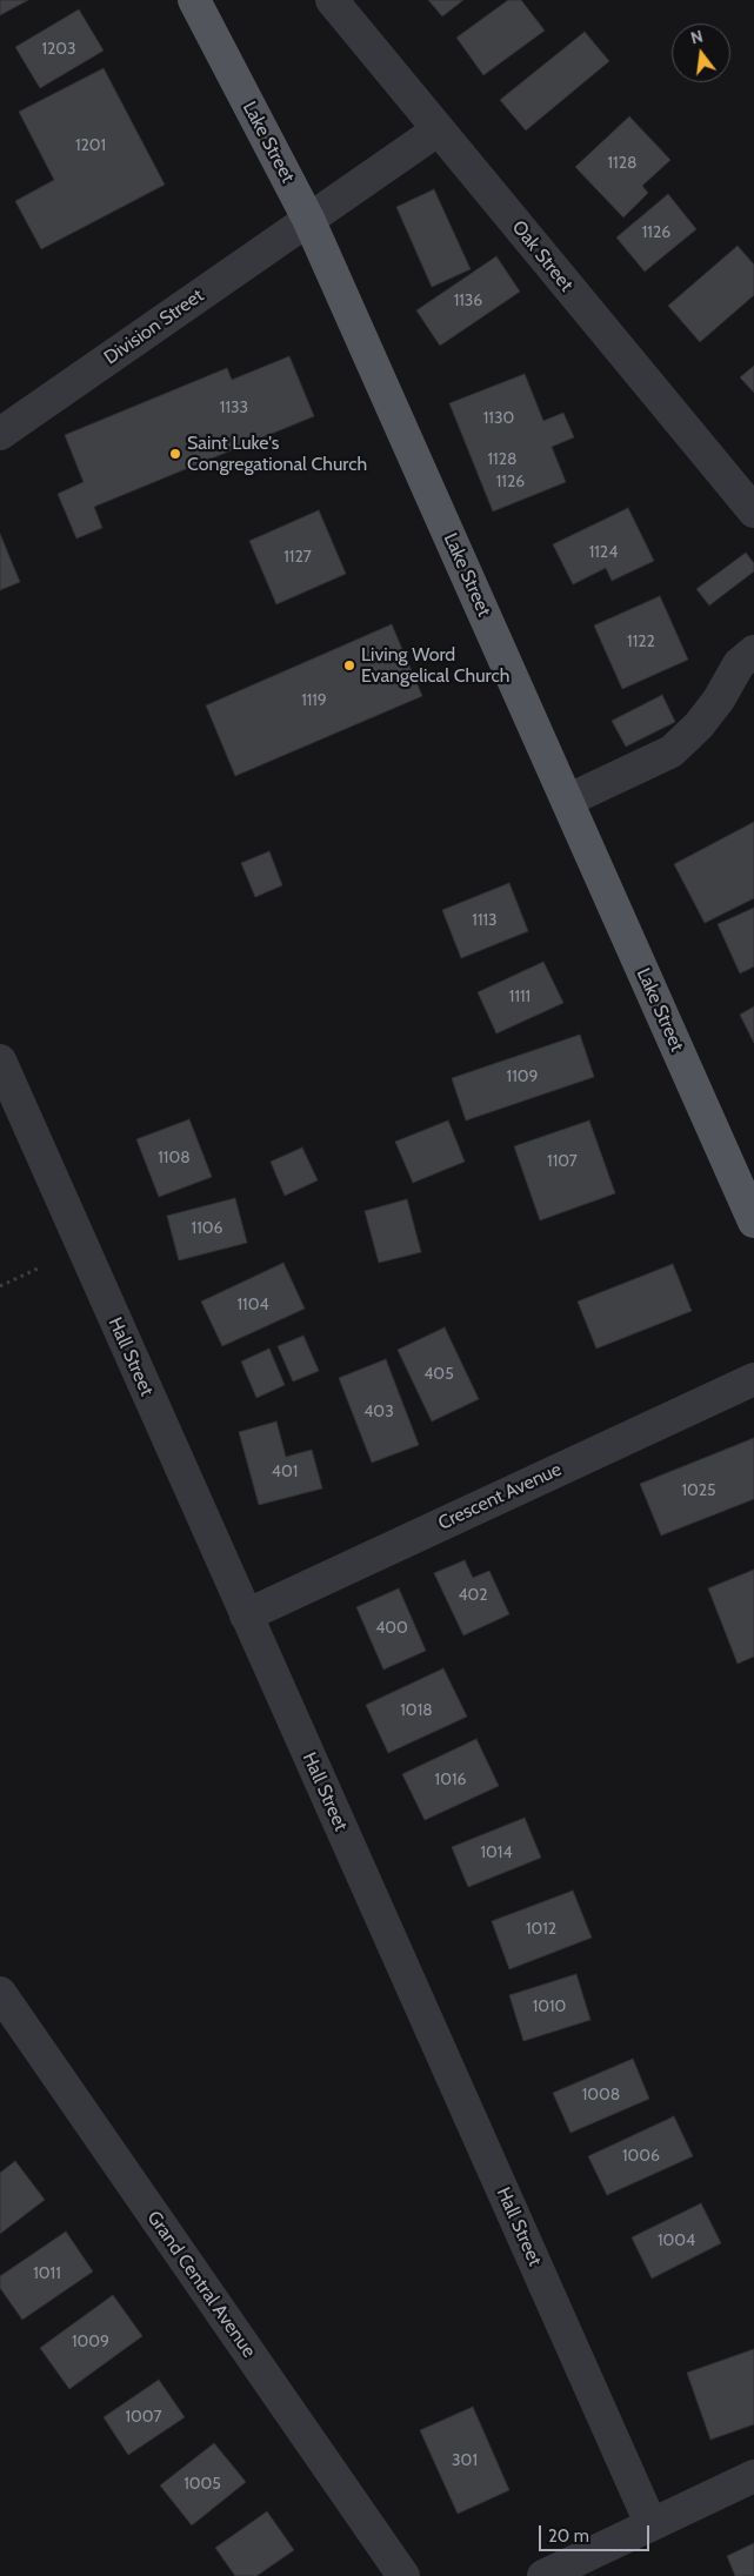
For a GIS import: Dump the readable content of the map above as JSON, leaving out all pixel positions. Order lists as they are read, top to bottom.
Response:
{
  "streets": {
    "main road": ["Lake Street"],
    "street": [
      "Oak Street",
      "Division Street",
      "Hall Street",
      "Crescent Avenue",
      "Grand Central Avenue"
    ]
  },
  "crossings": [
    ["Lake Street", "Division Street"],
    ["Oak Street", "Division Street"],
    ["Hall Street", "Crescent Avenue"]
  ],
  "places": ["Saint Luke's Congregational Church", "Living Word Evangelical Church"],
  "house_numbers": [
    "1203",
    "1201",
    "1128",
    "1126",
    "1136",
    "1133",
    "1130",
    "1128",
    "1126",
    "1124",
    "1127",
    "1122",
    "1119",
    "1113",
    "1111",
    "1109",
    "1108",
    "1107",
    "1106",
    "1104",
    "405",
    "403",
    "401",
    "1025",
    "402",
    "400",
    "1018",
    "1016",
    "1014",
    "1012",
    "1010",
    "1008",
    "1006",
    "1004",
    "1011",
    "1009",
    "1007",
    "301",
    "1005"
  ],
  "scale_bar": "20 m",
  "north": "top"
}
